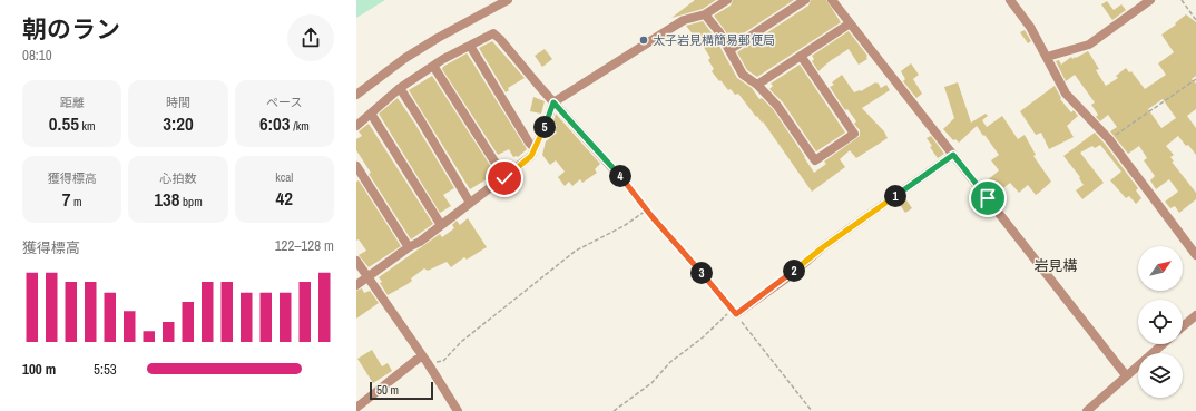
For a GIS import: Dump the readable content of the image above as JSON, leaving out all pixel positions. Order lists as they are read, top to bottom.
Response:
{
  "districts": ["岩見構"],
  "places": ["太子岩見構簡易郵便局"],
  "scale_bar": "50 m",
  "north": "top right",
  "page": {
    "heading": ["朝のラン", "08:10"],
    "stats": [
      ["距離", "0.55 km"],
      ["時間", "3:20"],
      ["ペース", "6:03 /km"],
      ["獲得標高", "7 m"],
      ["心拍数", "138 bpm"],
      ["kcal", "42"]
    ],
    "pins": [
      "5",
      "4",
      "1",
      "2",
      "3"
    ],
    "chart": ["獲得標高", "122–128 m"],
    "list": [
      {
        "name": "100 m",
        "note": "5:53"
      }
    ],
    "scale": "50 m"
  }
}
